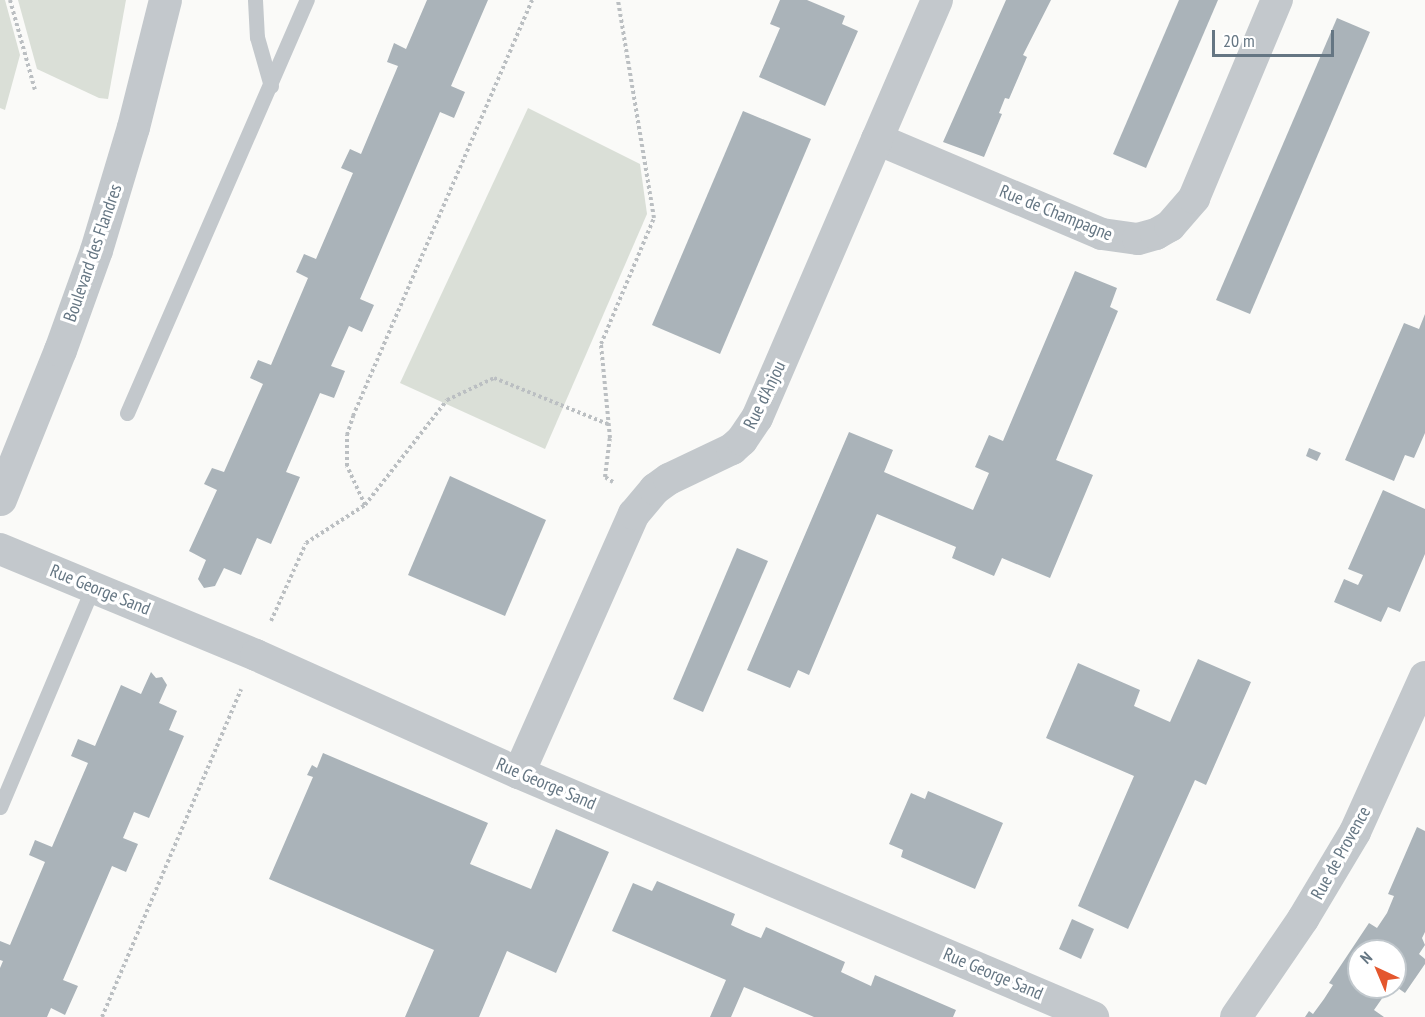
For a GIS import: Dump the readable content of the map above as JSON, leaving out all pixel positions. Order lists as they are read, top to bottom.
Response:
{
  "streets": {
    "street": [
      "Rue de Champagne",
      "Boulevard des Flandres",
      "Rue d'Anjou",
      "Rue George Sand",
      "Rue de Provence"
    ]
  },
  "crossings": [
    ["Rue de Champagne", "Rue d'Anjou"],
    ["Rue d'Anjou", "Rue George Sand"]
  ],
  "scale_bar": "20 m",
  "north": "top left"
}
